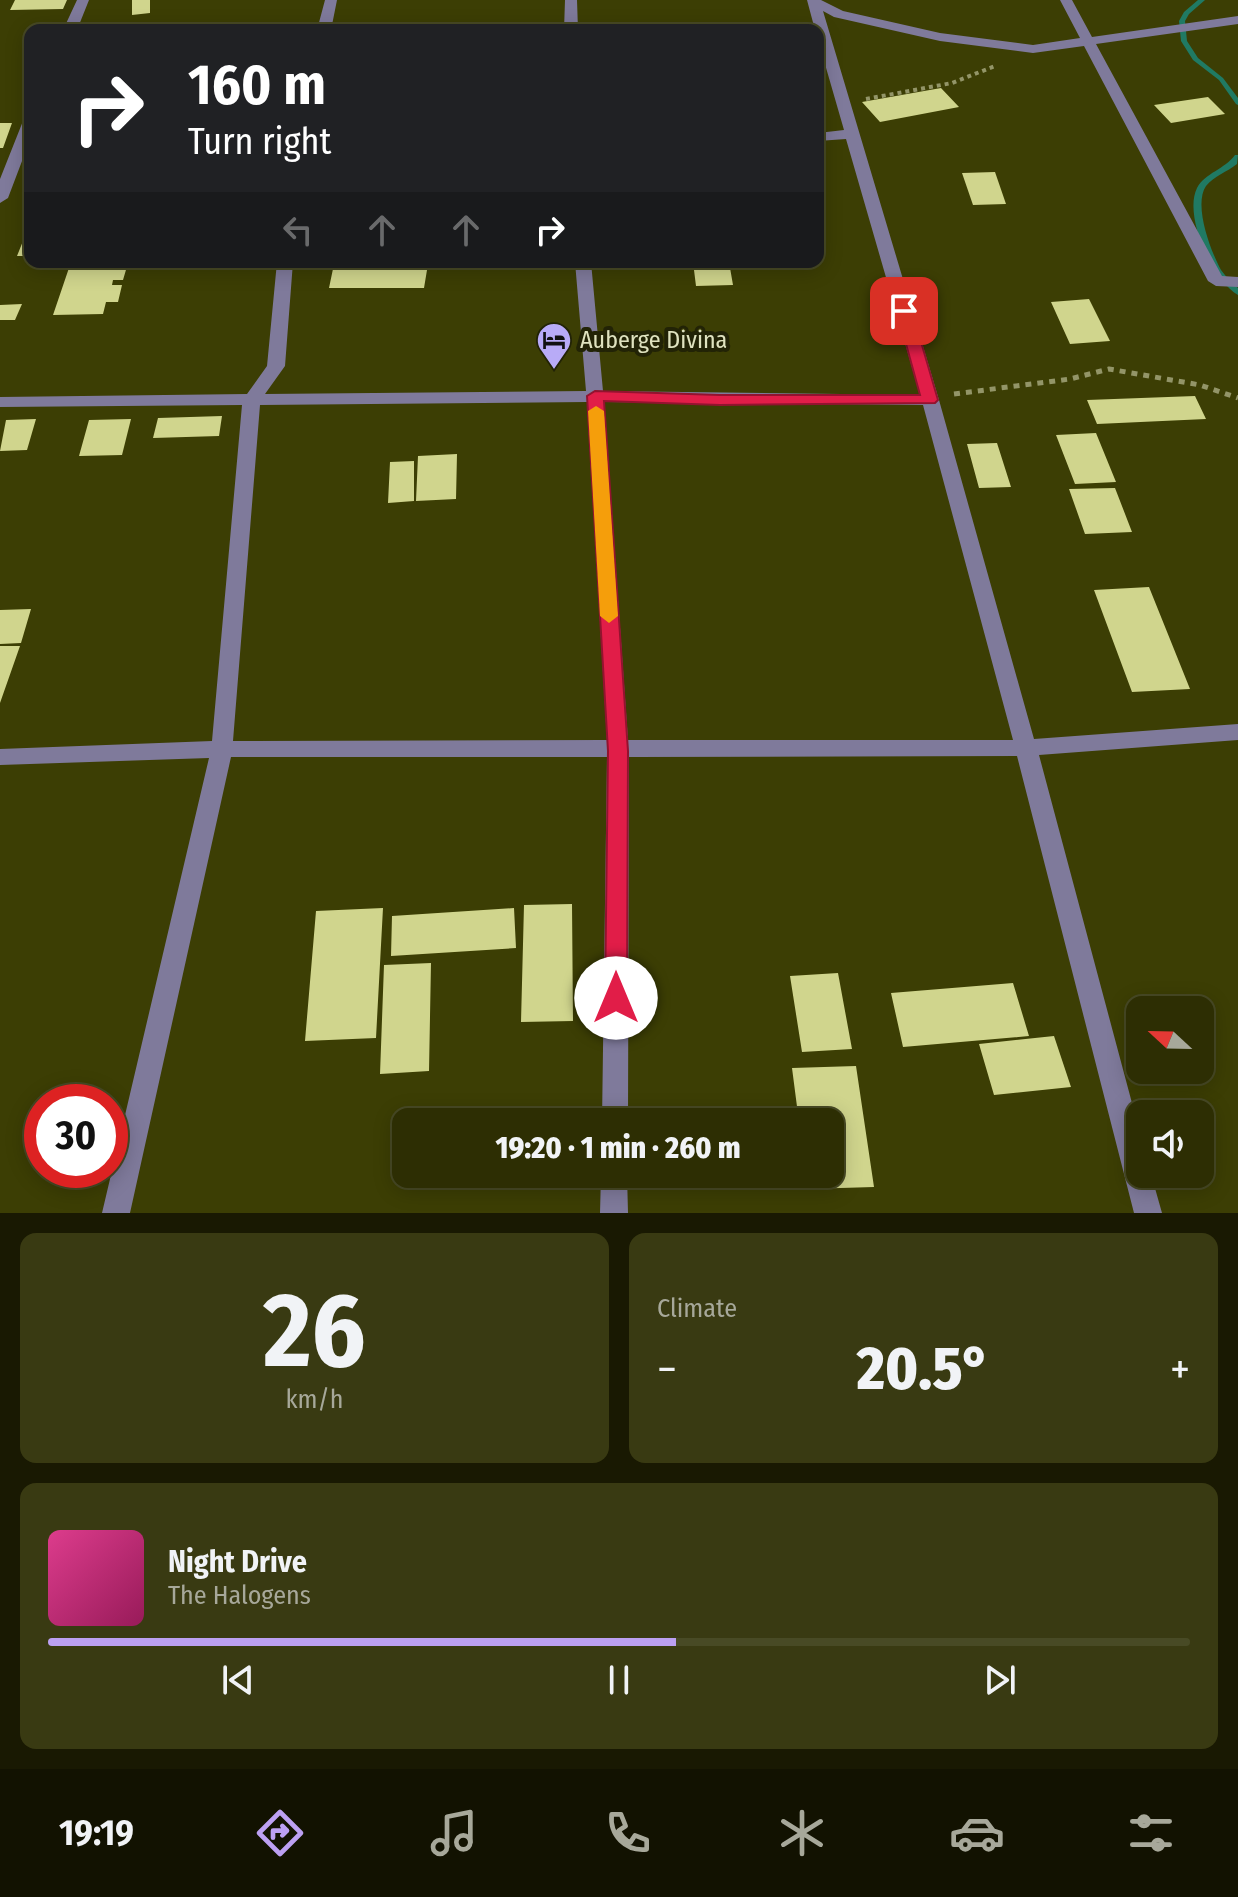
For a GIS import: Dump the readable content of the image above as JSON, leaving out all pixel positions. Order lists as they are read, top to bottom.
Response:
{
  "places": {
    "hotel": ["Auberge Divina"]
  },
  "north": "left",
  "page": {
    "turn": ["160 m", "Turn right"],
    "limit": "30",
    "trip": "19:20 · 1 min · 260 m",
    "tile": [
      ["26", "km/h"],
      "Climate"
    ],
    "heat": ["−", "20.5°", "+"],
    "song": ["Night Drive", "The Halogens"],
    "tabs": "19:19"
  }
}
